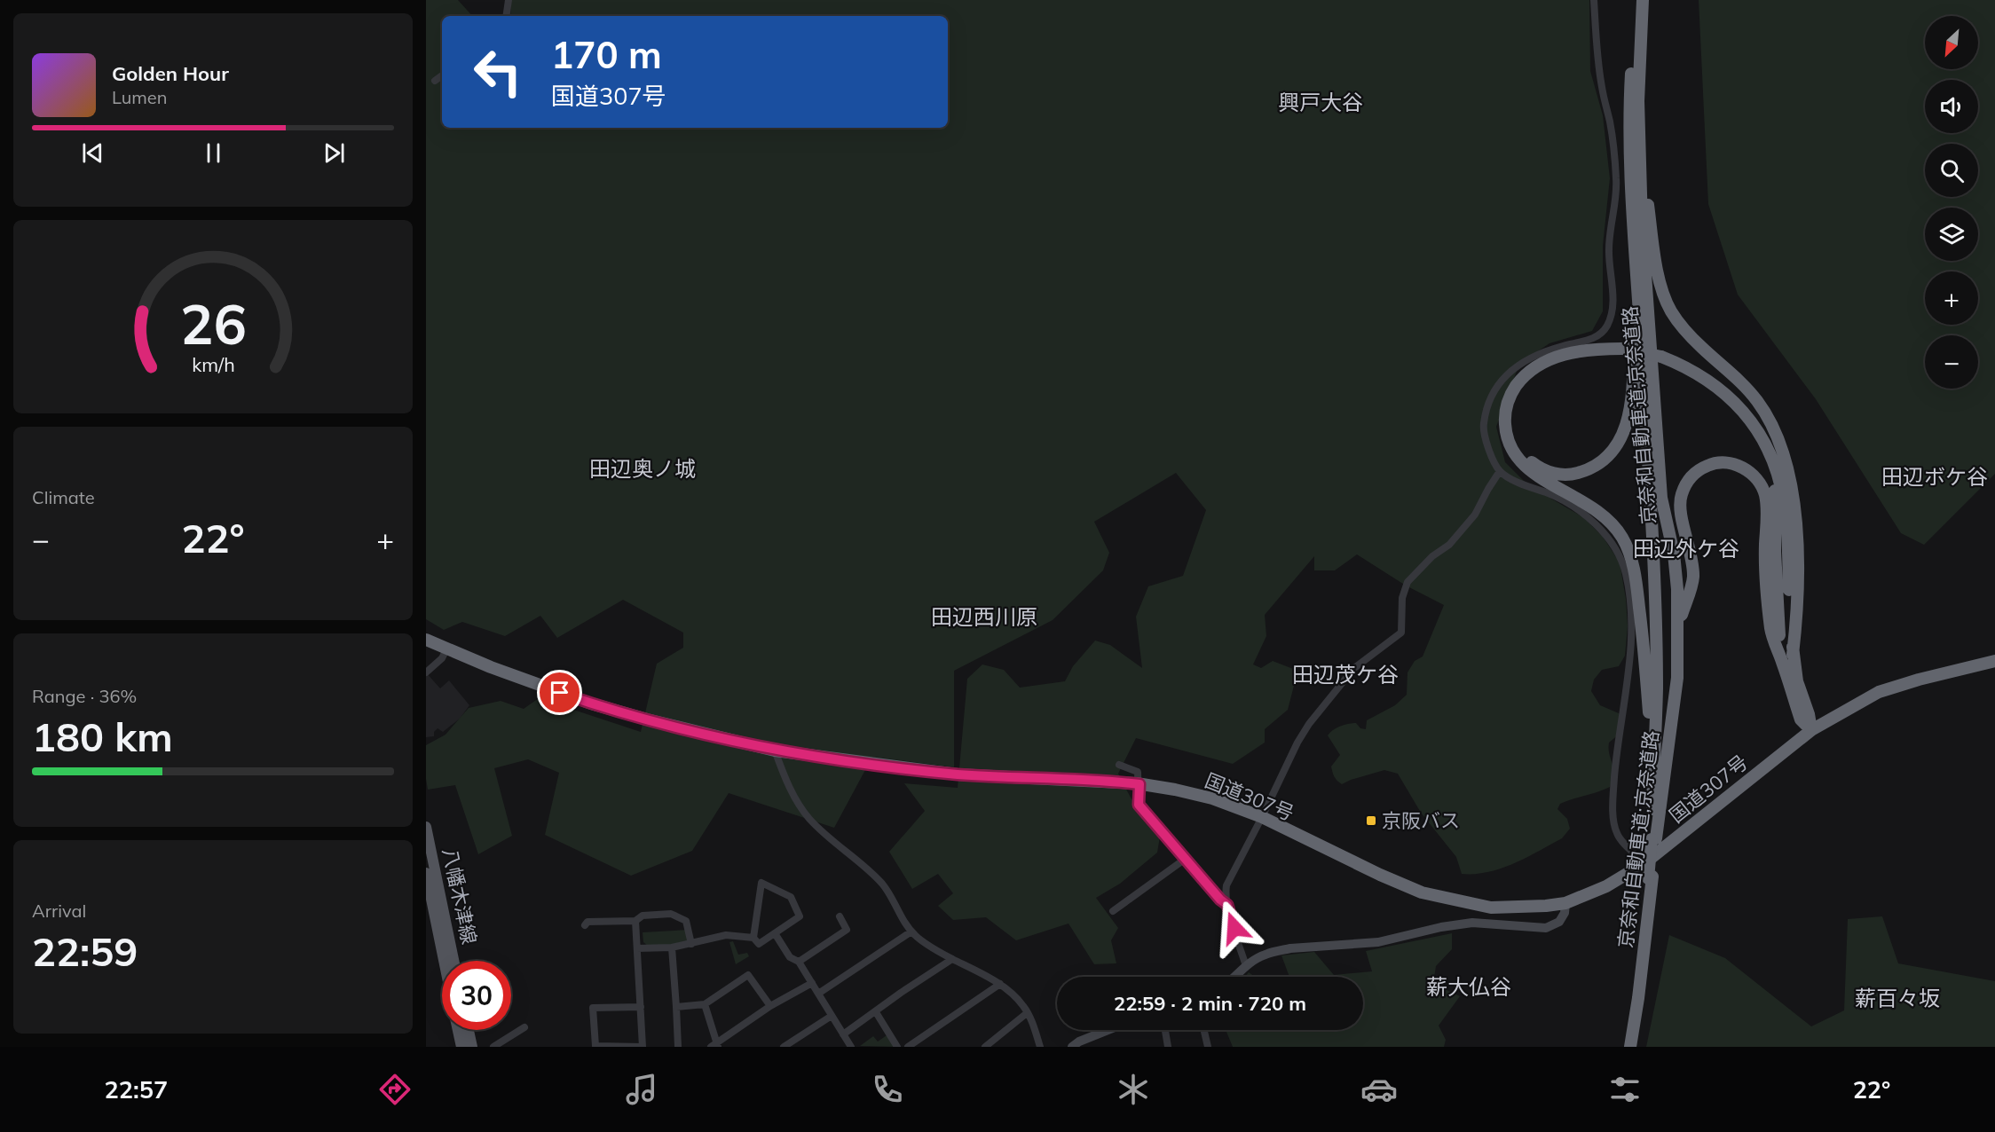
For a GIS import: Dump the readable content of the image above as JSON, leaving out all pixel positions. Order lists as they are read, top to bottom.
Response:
{
  "streets": {
    "highway": ["京奈和自動車道;京奈道路", "国道307号"],
    "main road": ["八幡木津線"]
  },
  "districts": [
    "興戸大谷",
    "田辺奥ノ城",
    "田辺ボケ谷",
    "田辺外ケ谷",
    "田辺西川原",
    "田辺茂ケ谷",
    "薪大仏谷",
    "薪百々坂"
  ],
  "places": {
    "transit": ["京阪バス"]
  },
  "north": "bottom left",
  "page": {
    "map_buttons": ["+", "−"],
    "turn": ["170 m", "国道307号"],
    "song": ["Golden Hour", "Lumen"],
    "tile": [
      "Climate",
      ["Range · 36%", "180 km"],
      ["Arrival", "22:59"]
    ],
    "heat": ["−", "22°", "+"],
    "limit": "30",
    "trip": "22:59 · 2 min · 720 m",
    "tabs": ["22:57", "22°"],
    "gauge": ["26", "km/h"]
  }
}
